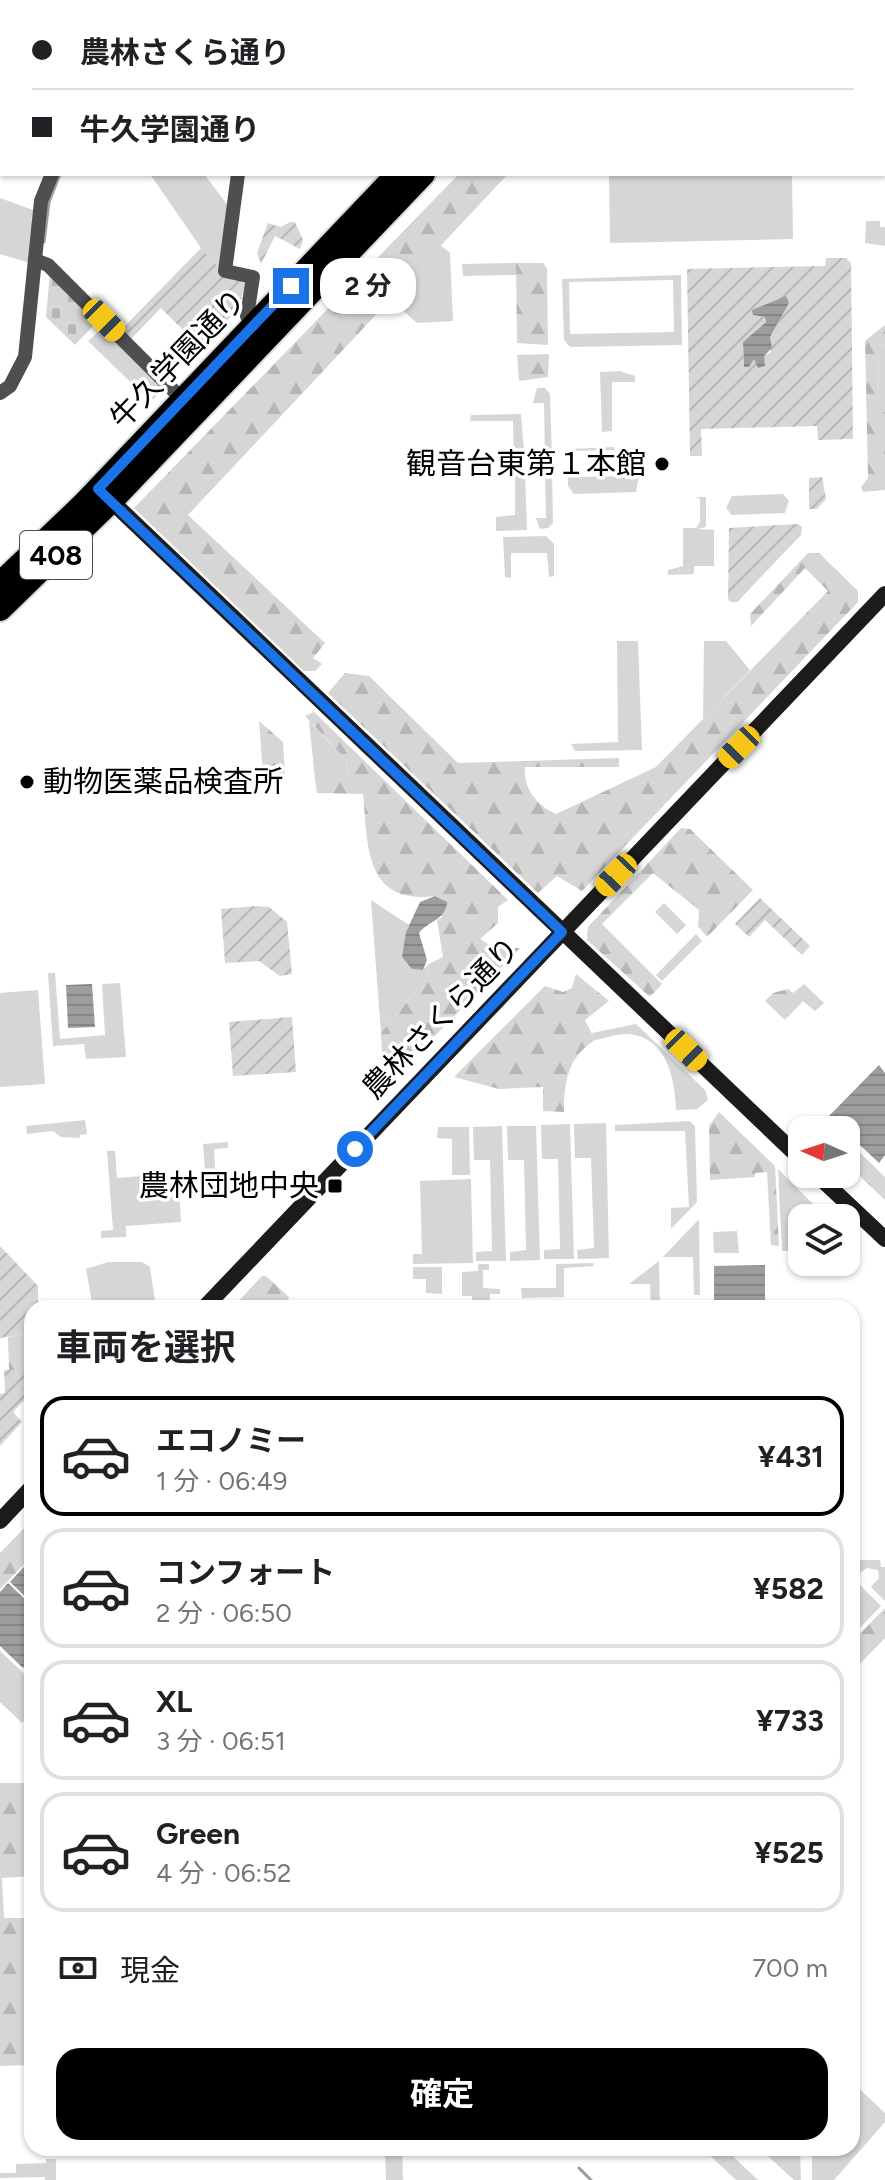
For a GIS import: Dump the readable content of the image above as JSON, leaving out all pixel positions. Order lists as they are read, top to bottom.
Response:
{
  "streets": {
    "highway": ["牛久学園通り", "408"],
    "street": ["農林さくら通り"]
  },
  "places": {
    "other": ["観音台東第１本館", "動物医薬品検査所"],
    "transit": ["農林団地中央"]
  },
  "north": "left",
  "page": {
    "banner": ["農林さくら通り", "牛久学園通り"],
    "bubble": "2 分",
    "heading": "車両を選択",
    "list": [
      {
        "name": "エコノミー",
        "note": "1 分 · 06:49",
        "value": "¥431"
      },
      {
        "name": "コンフォート",
        "note": "2 分 · 06:50",
        "value": "¥582"
      },
      {
        "name": "XL",
        "note": "3 分 · 06:51",
        "value": "¥733"
      },
      {
        "name": "Green",
        "note": "4 分 · 06:52",
        "value": "¥525"
      }
    ],
    "pay": ["現金", "700 m"],
    "buttons": "確定"
  }
}
